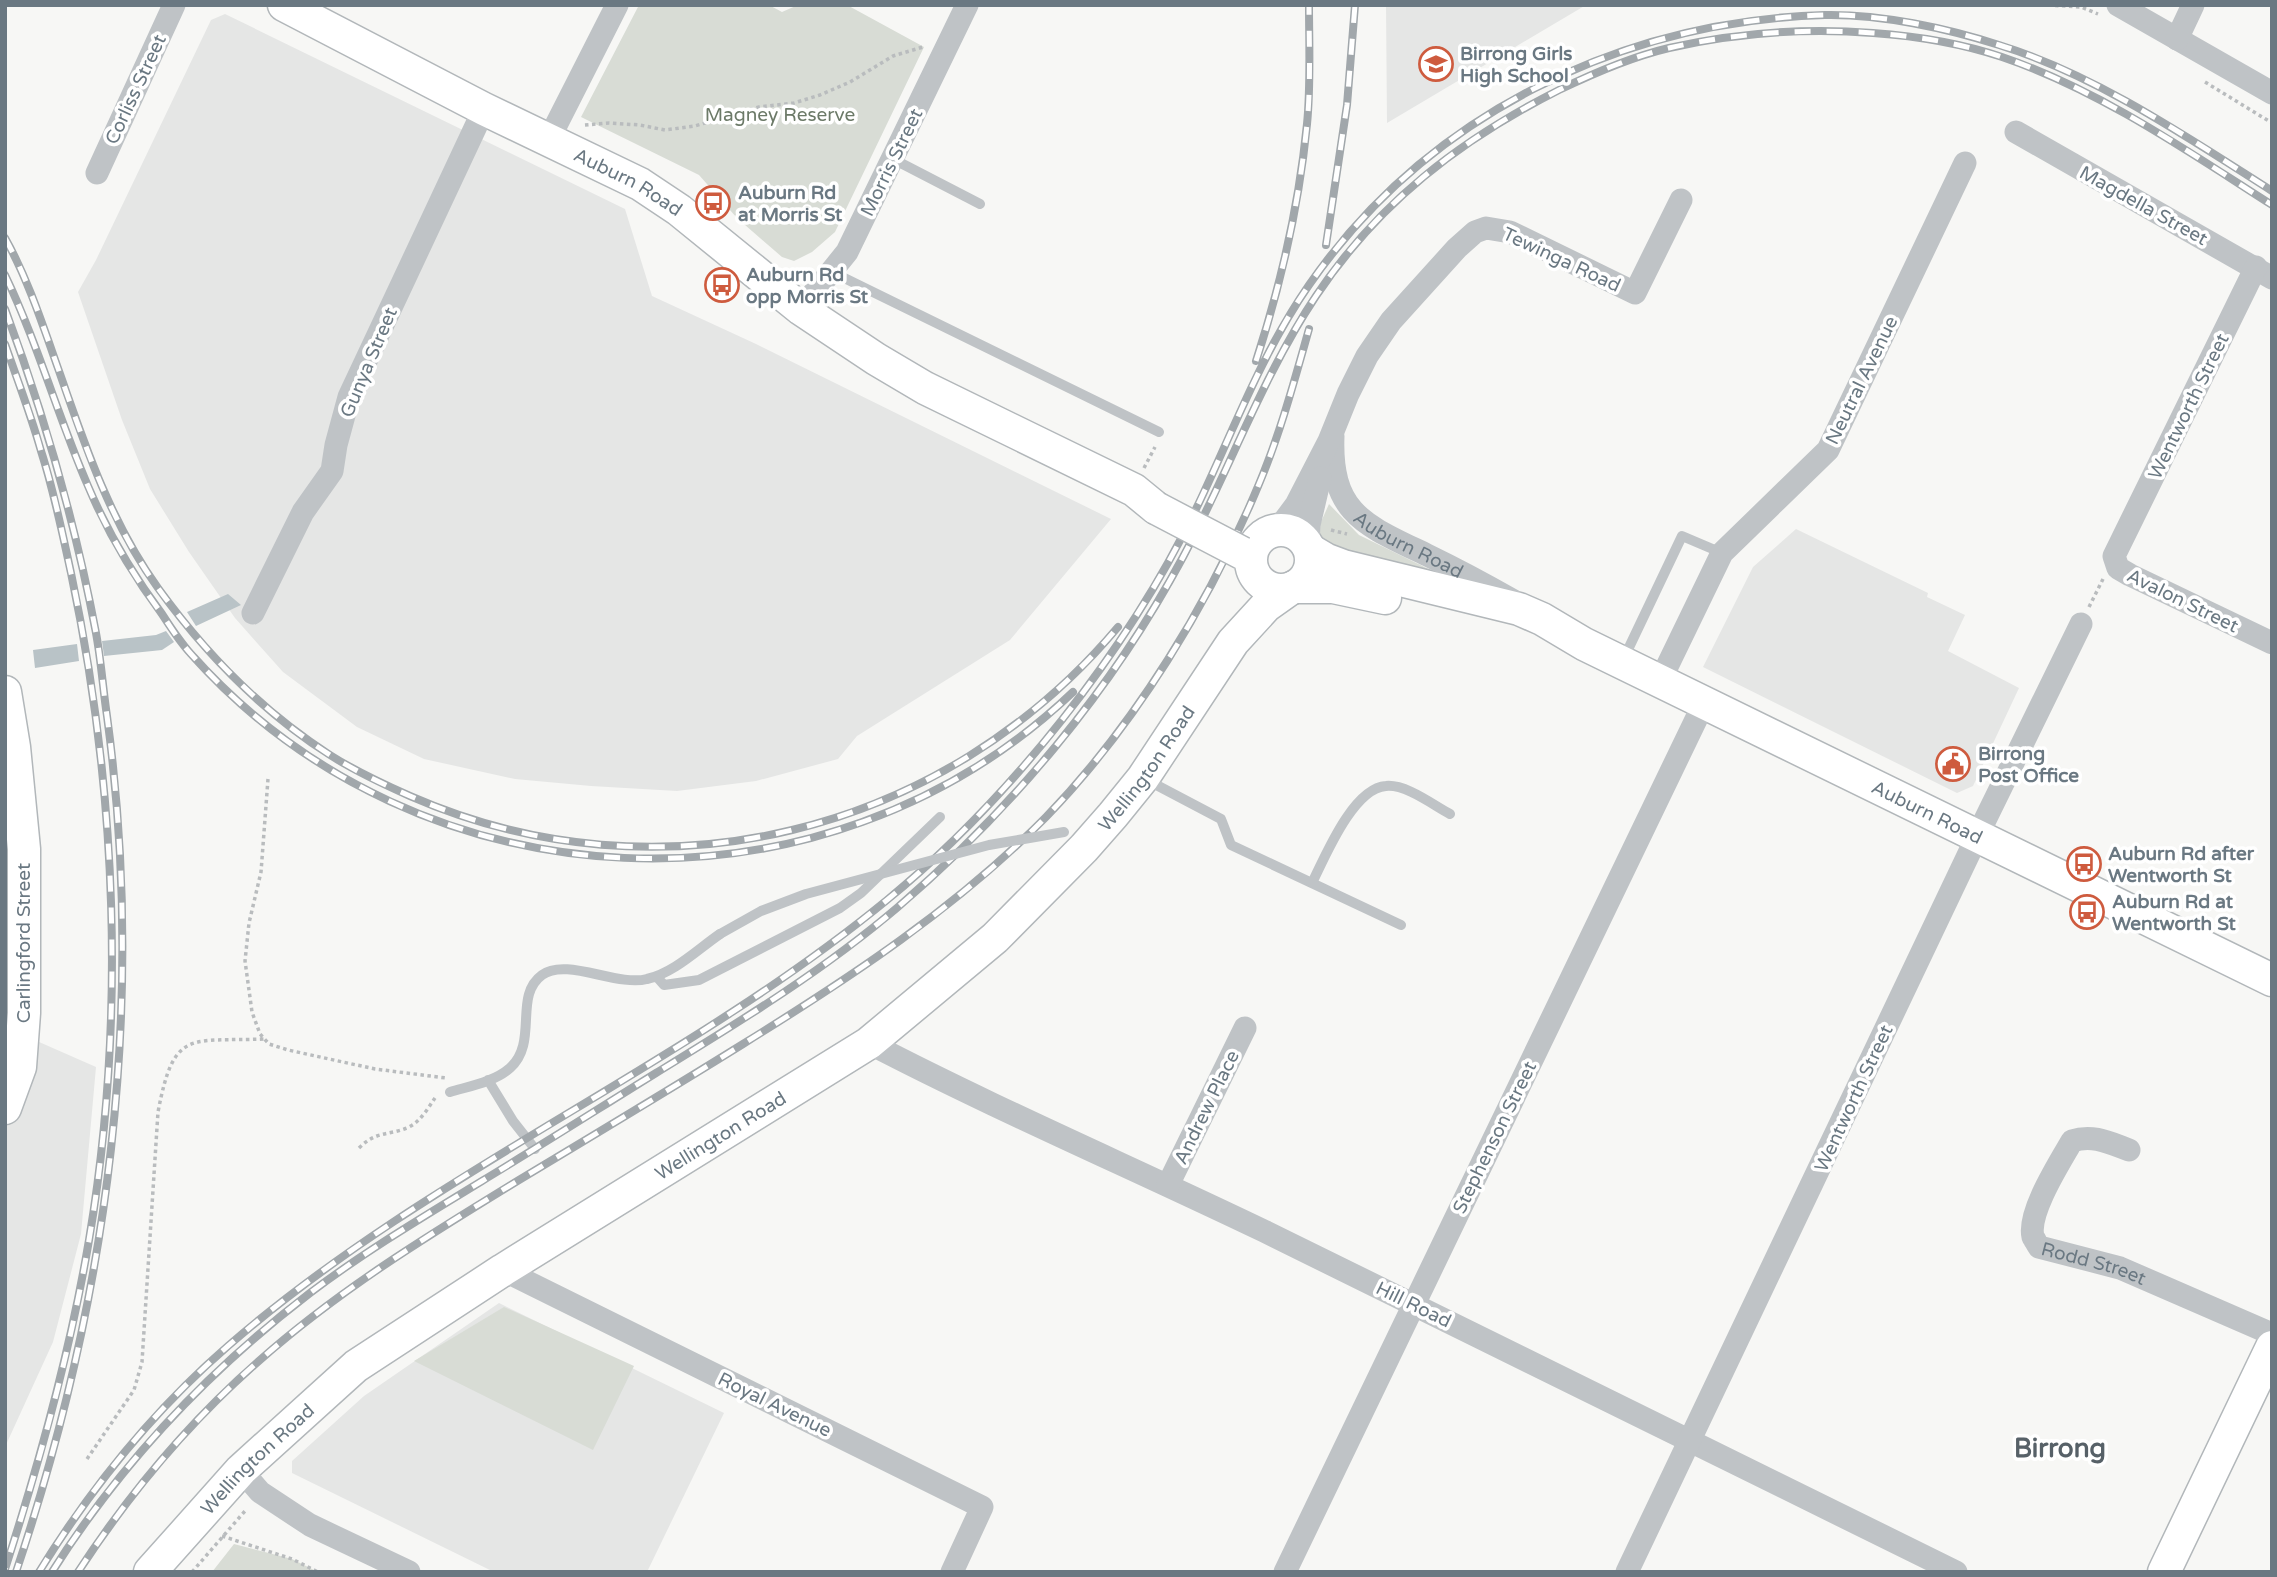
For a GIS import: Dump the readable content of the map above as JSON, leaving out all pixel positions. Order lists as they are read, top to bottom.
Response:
{
  "streets": {
    "main road": ["Auburn Road", "Wellington Road", "Carlingford Street"],
    "street": [
      "Corliss Street",
      "Morris Street",
      "Magdella Street",
      "Tewinga Road",
      "Gunya Street",
      "Neutral Avenue",
      "Wentworth Street",
      "Avalon Street",
      "Andrew Place",
      "Stephenson Street",
      "Rodd Street",
      "Hill Road",
      "Royal Avenue"
    ]
  },
  "crossings": [
    ["Morris Street", "Auburn Road"],
    ["Auburn Road", "Tewinga Road"],
    ["Auburn Road", "Gunya Street"],
    ["Auburn Road", "Neutral Avenue"],
    ["Auburn Road", "Wentworth Street"],
    ["Auburn Road", "Wellington Road"],
    ["Auburn Road", "Stephenson Street"],
    ["Magdella Street", "Wentworth Street"],
    ["Tewinga Road", "Wellington Road"],
    ["Wentworth Street", "Avalon Street"],
    ["Wentworth Street", "Hill Road"],
    ["Wellington Road", "Hill Road"],
    ["Wellington Road", "Royal Avenue"],
    ["Andrew Place", "Hill Road"],
    ["Stephenson Street", "Hill Road"]
  ],
  "districts": ["Birrong"],
  "parks": ["Magney Reserve"],
  "places": {
    "school or university": ["Birrong Girls High School"],
    "bus stop": [
      "Auburn Rd at Morris St",
      "Auburn Rd opp Morris St",
      "Auburn Rd after Wentworth St",
      "Auburn Rd at Wentworth St"
    ],
    "public building": ["Birrong Post Office"]
  }
}
